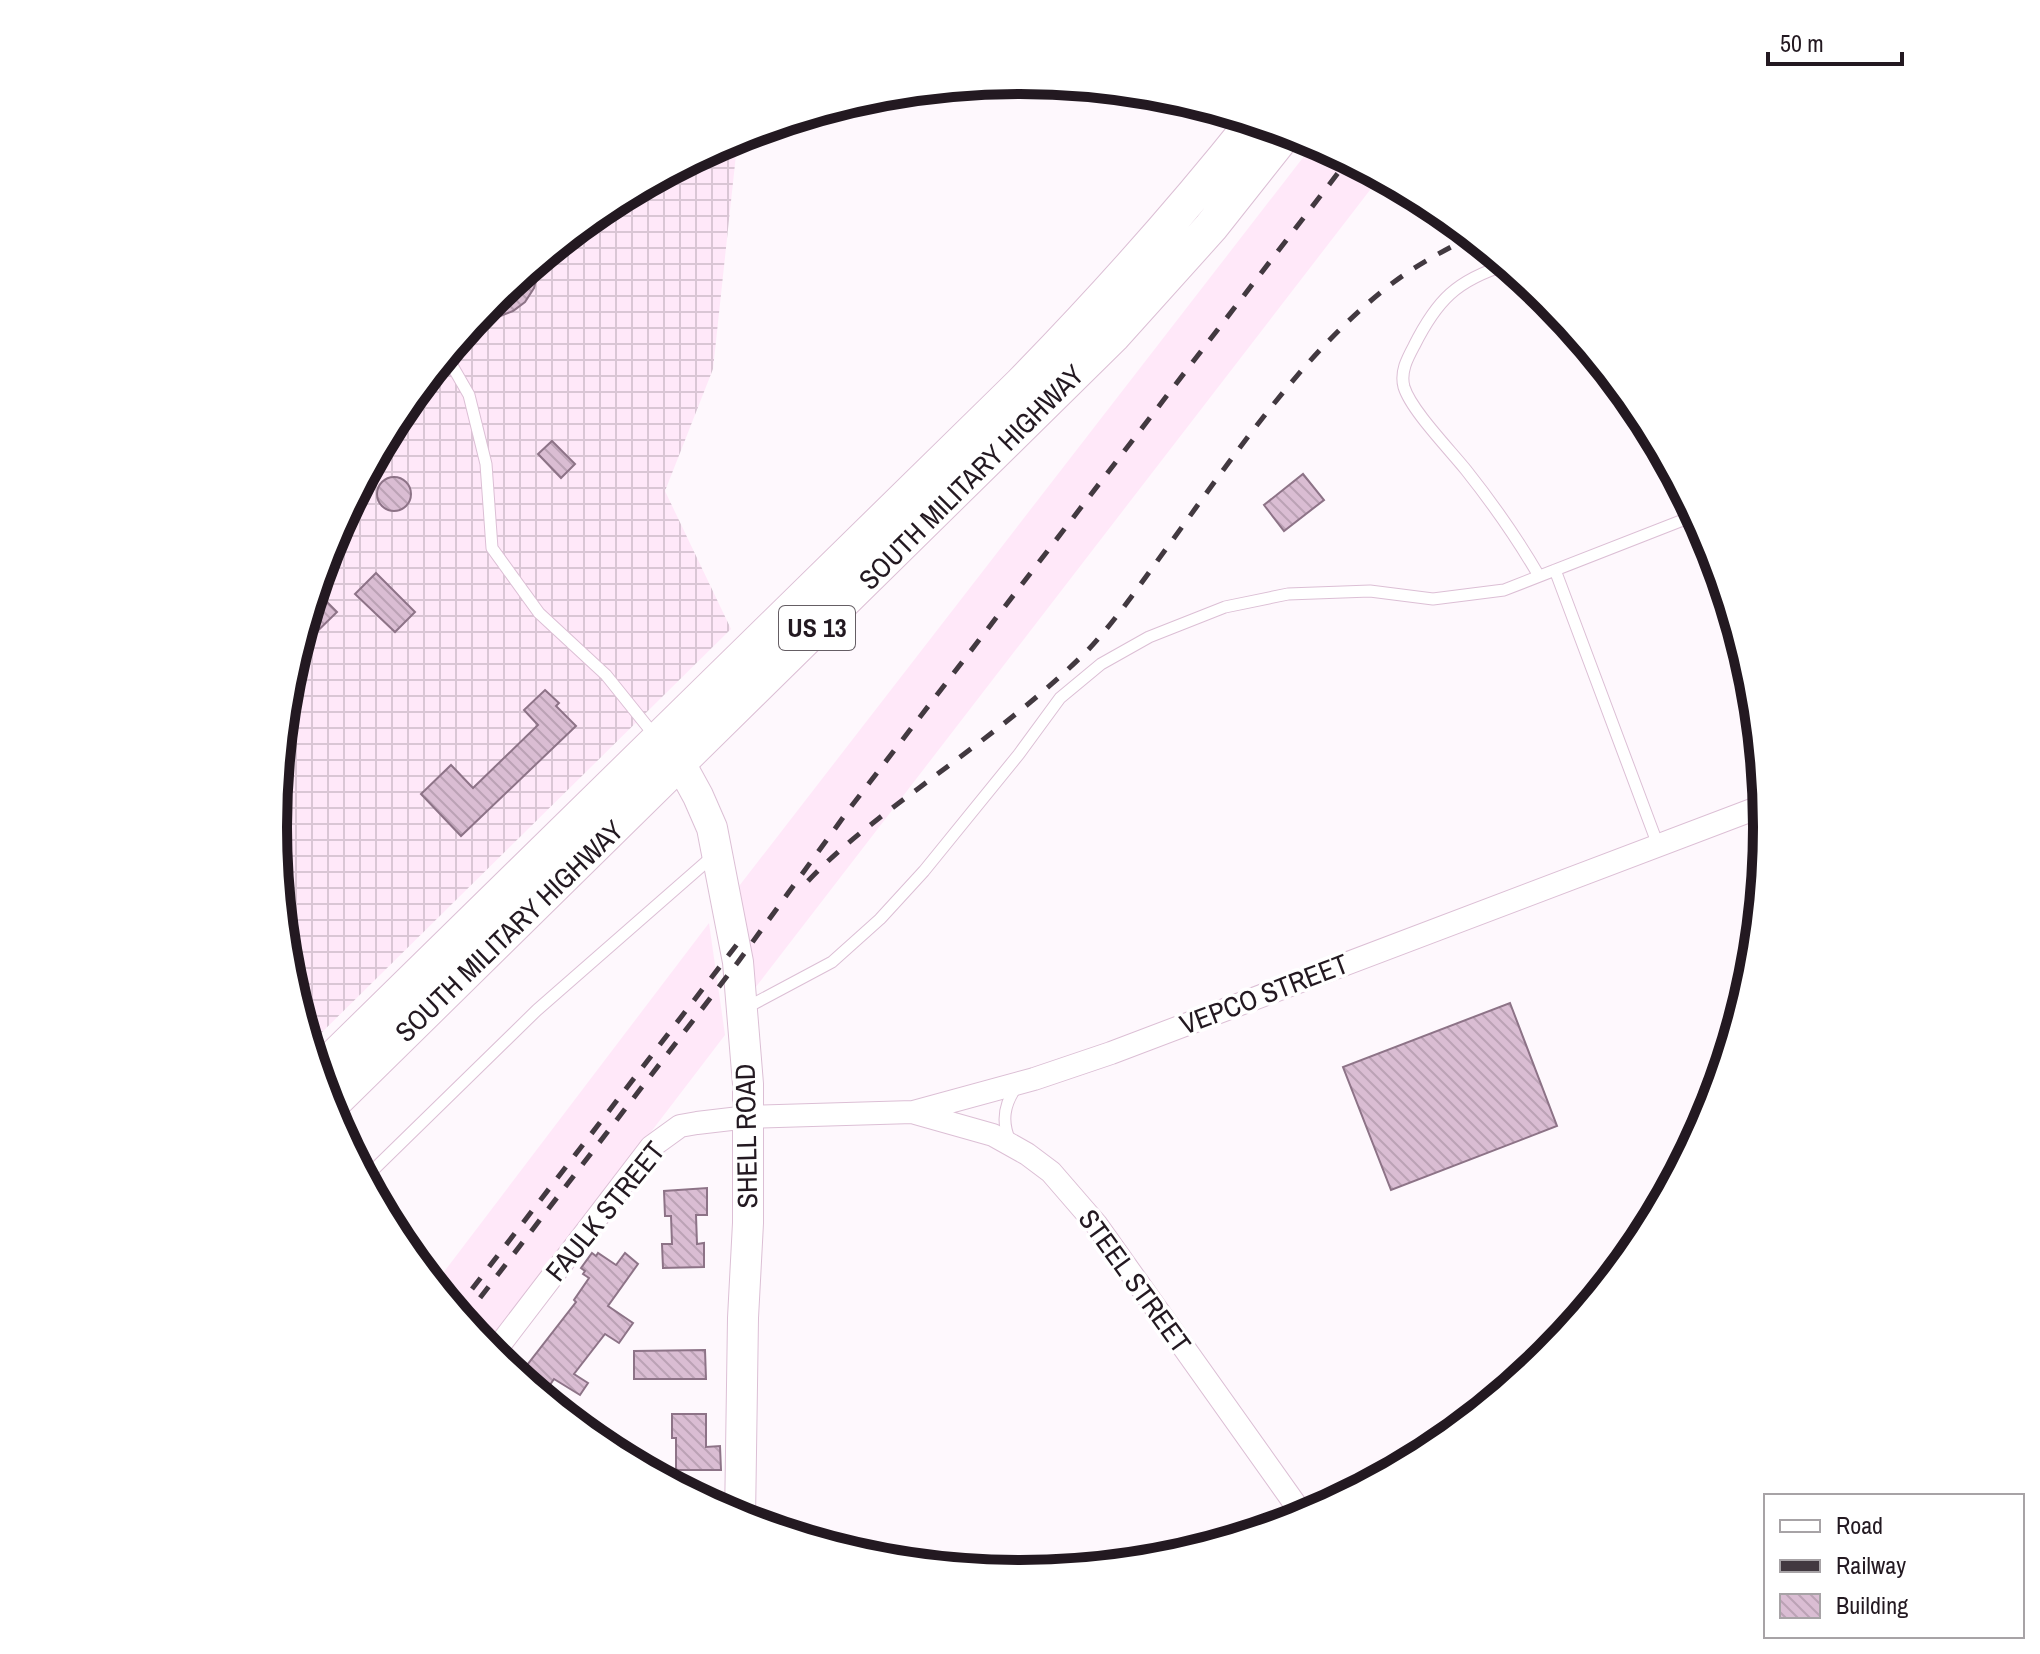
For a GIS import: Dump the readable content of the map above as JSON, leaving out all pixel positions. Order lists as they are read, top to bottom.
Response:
{
  "streets": {
    "main road": ["SOUTH MILITARY HIGHWAY", "US 13"],
    "street": [
      "VEPCO STREET",
      "SHELL ROAD",
      "FAULK STREET",
      "STEEL STREET"
    ]
  },
  "crossings": [
    ["SOUTH MILITARY HIGHWAY", "SHELL ROAD"],
    ["VEPCO STREET", "SHELL ROAD"],
    ["VEPCO STREET", "FAULK STREET"],
    ["VEPCO STREET", "STEEL STREET"],
    ["SHELL ROAD", "FAULK STREET"]
  ],
  "legend": ["Road", "Railway", "Building"],
  "scale_bar": "50 m"
}
